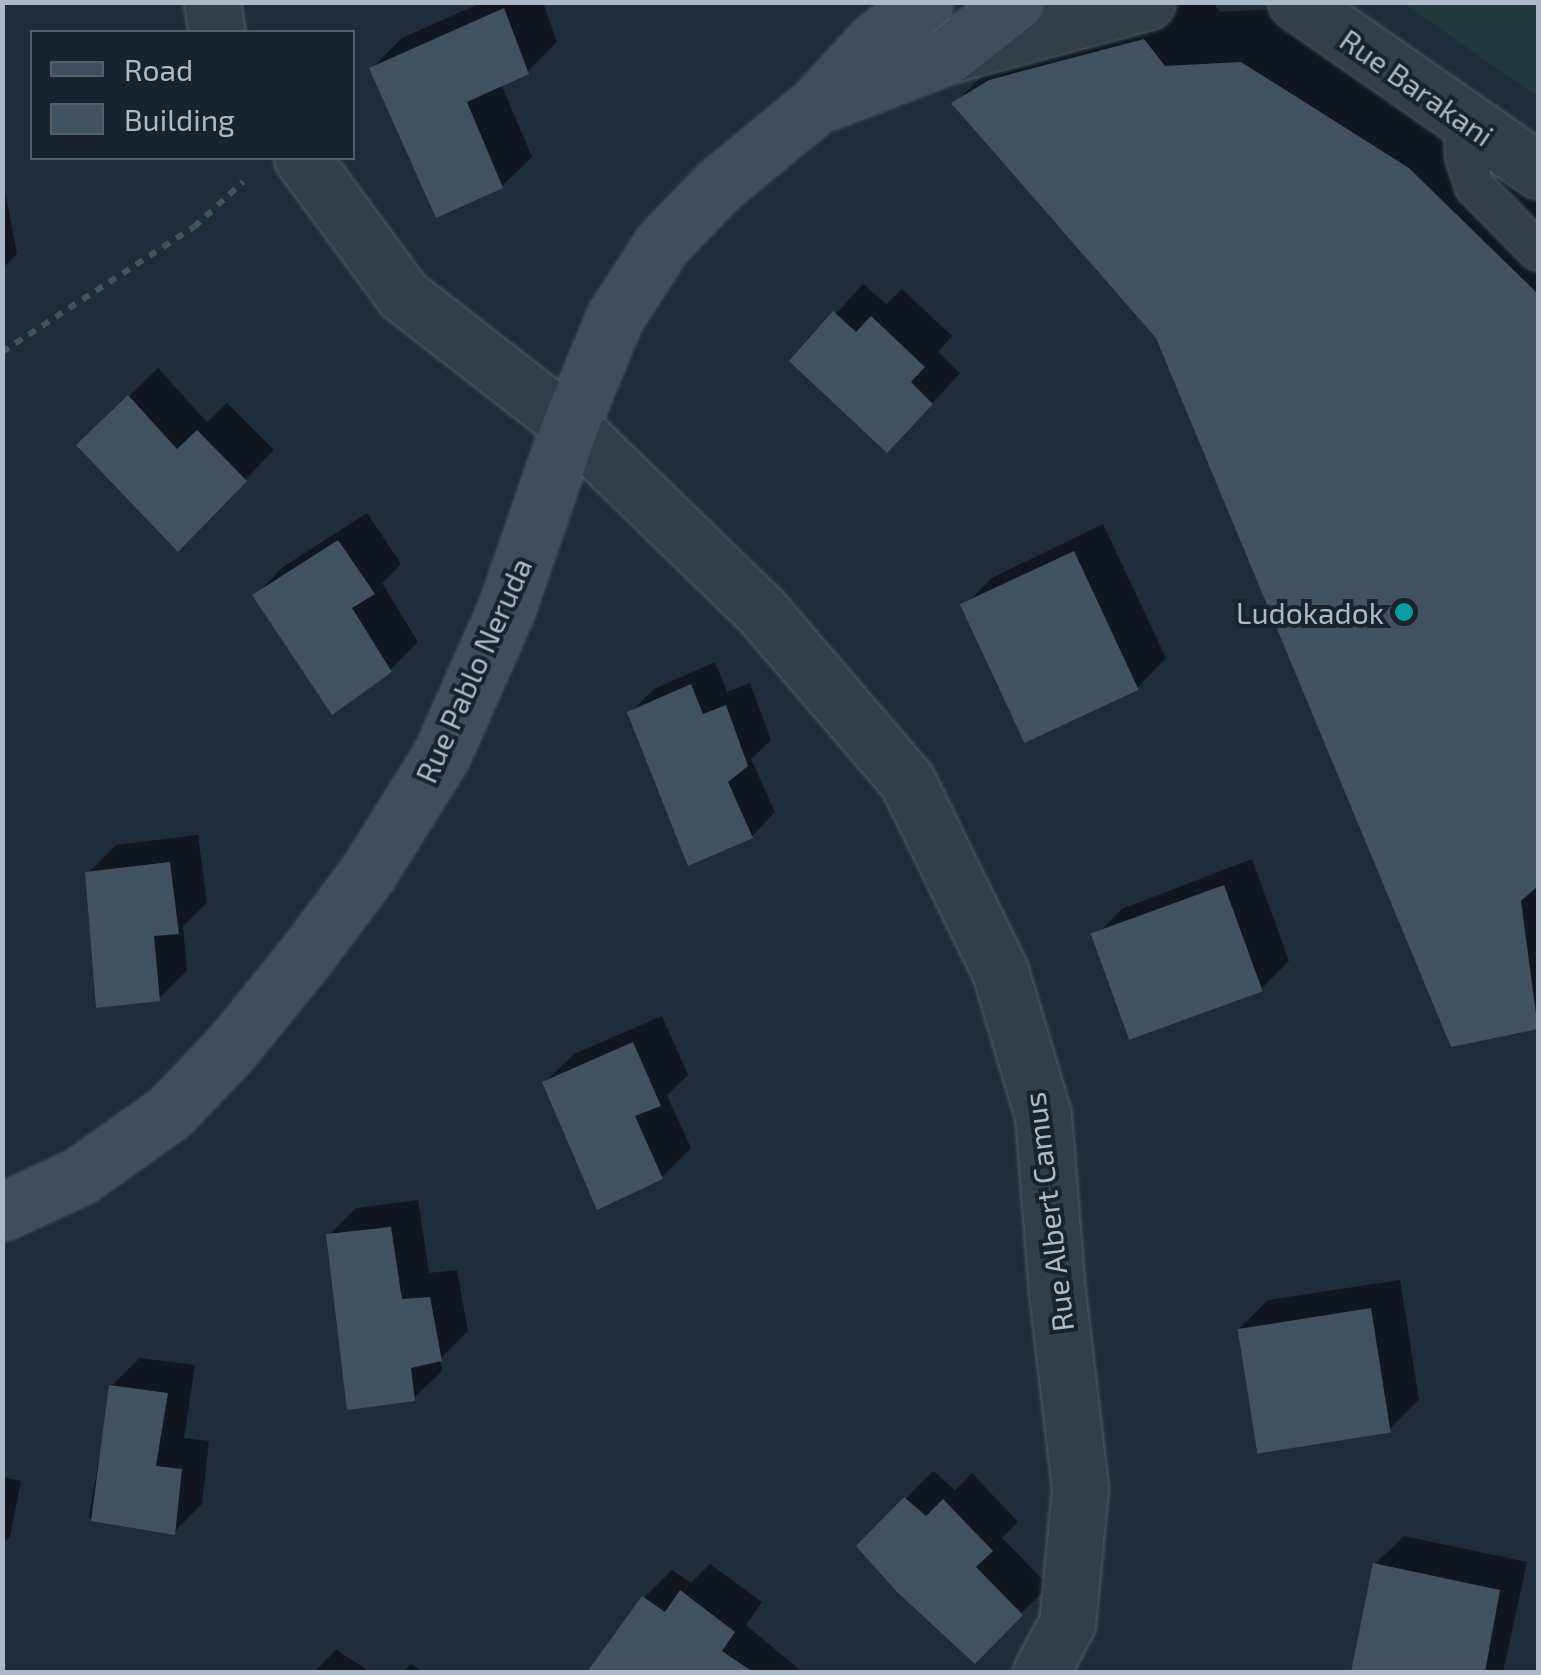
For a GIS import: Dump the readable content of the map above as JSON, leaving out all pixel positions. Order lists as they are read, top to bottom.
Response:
{
  "streets": {
    "main road": ["Rue Pablo Neruda"],
    "street": ["Rue Barakani", "Rue Albert Camus"]
  },
  "crossings": [
    ["Rue Pablo Neruda", "Rue Albert Camus"]
  ],
  "places": ["Ludokadok"],
  "legend": ["Road", "Building"]
}
